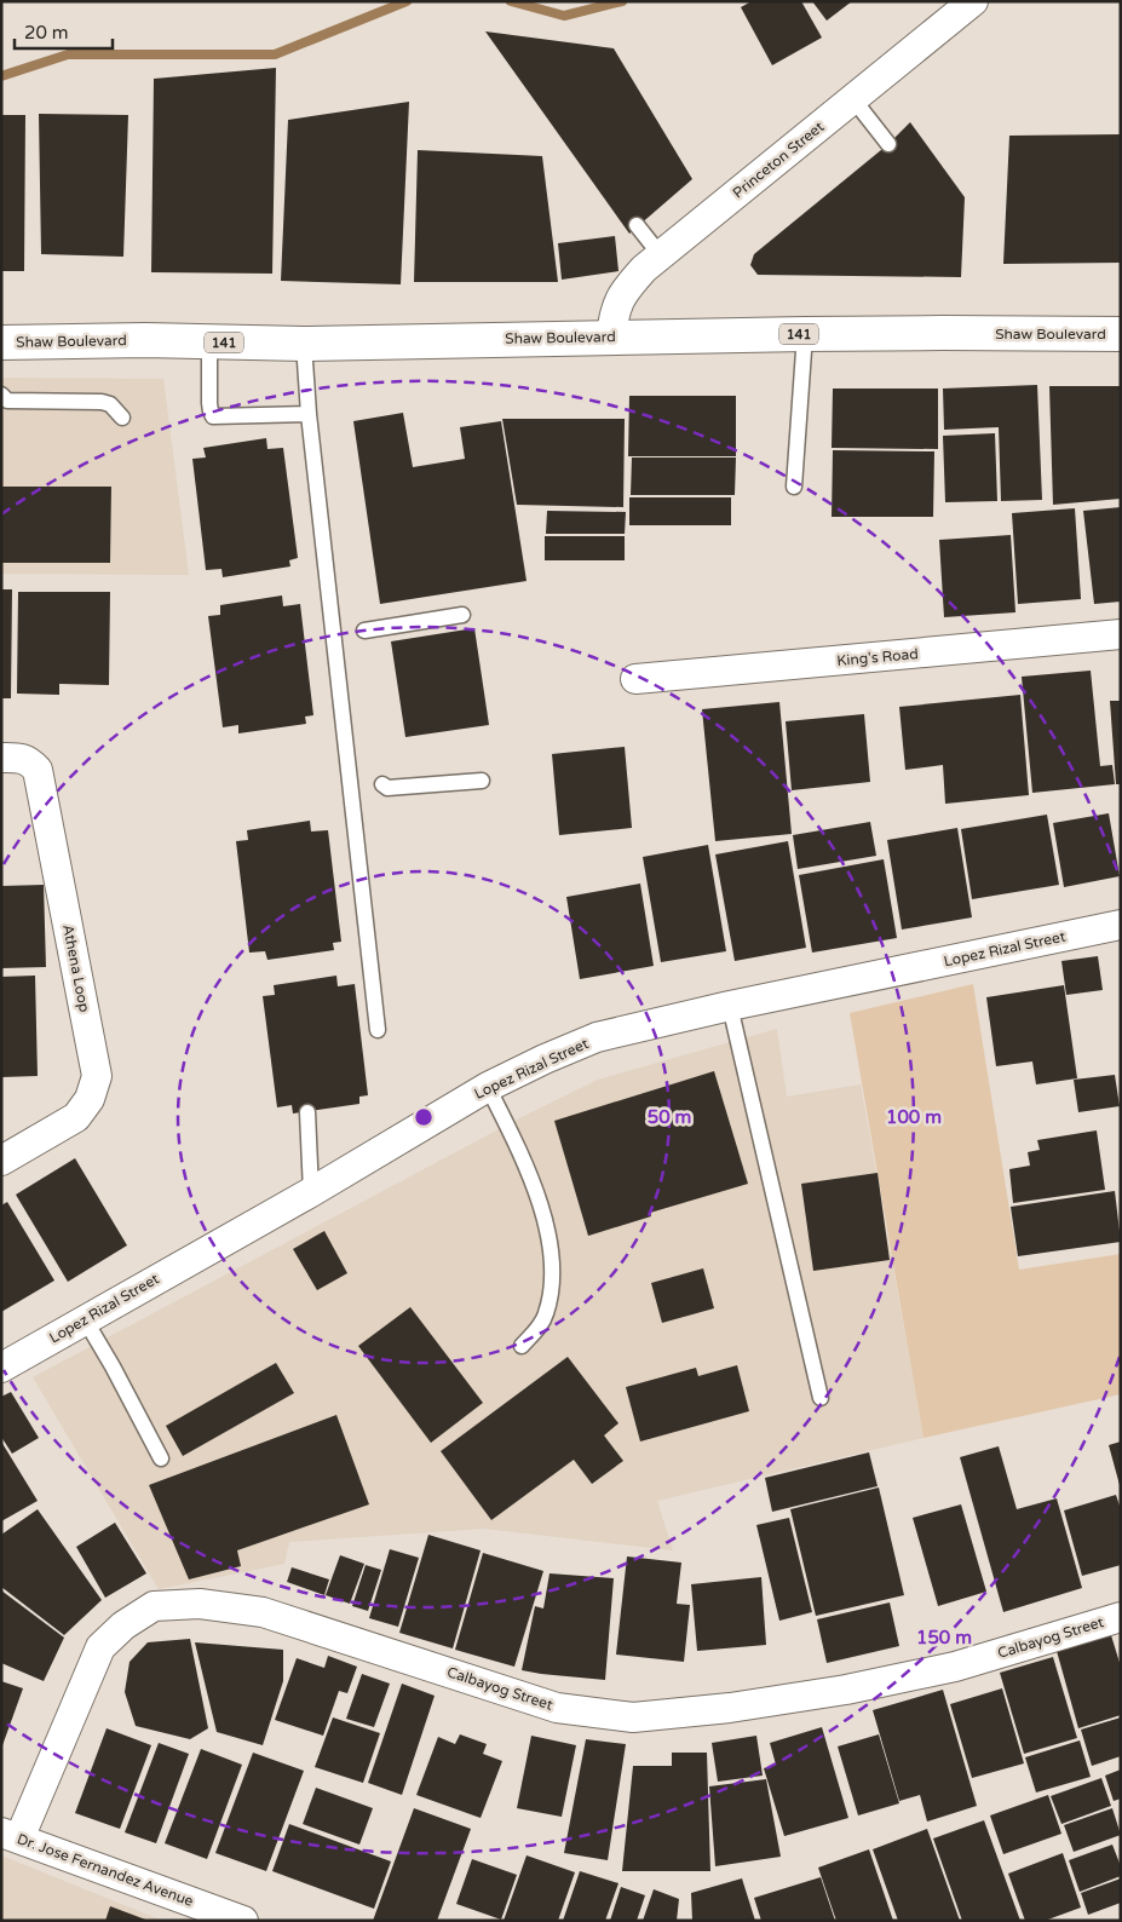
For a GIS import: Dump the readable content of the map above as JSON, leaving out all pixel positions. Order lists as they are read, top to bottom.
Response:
{
  "streets": {
    "main road": ["141", "Shaw Boulevard"],
    "street": [
      "Princeton Street",
      "King's Road",
      "Lopez Rizal Street",
      "Athena Loop",
      "Calbayog Street",
      "Dr. Jose Fernandez Avenue"
    ]
  },
  "crossings": [
    ["Princeton Street", "Shaw Boulevard"],
    ["Calbayog Street", "Dr. Jose Fernandez Avenue"]
  ],
  "scale_bar": "20 m",
  "rings": ["50 m", "100 m", "150 m"]
}
